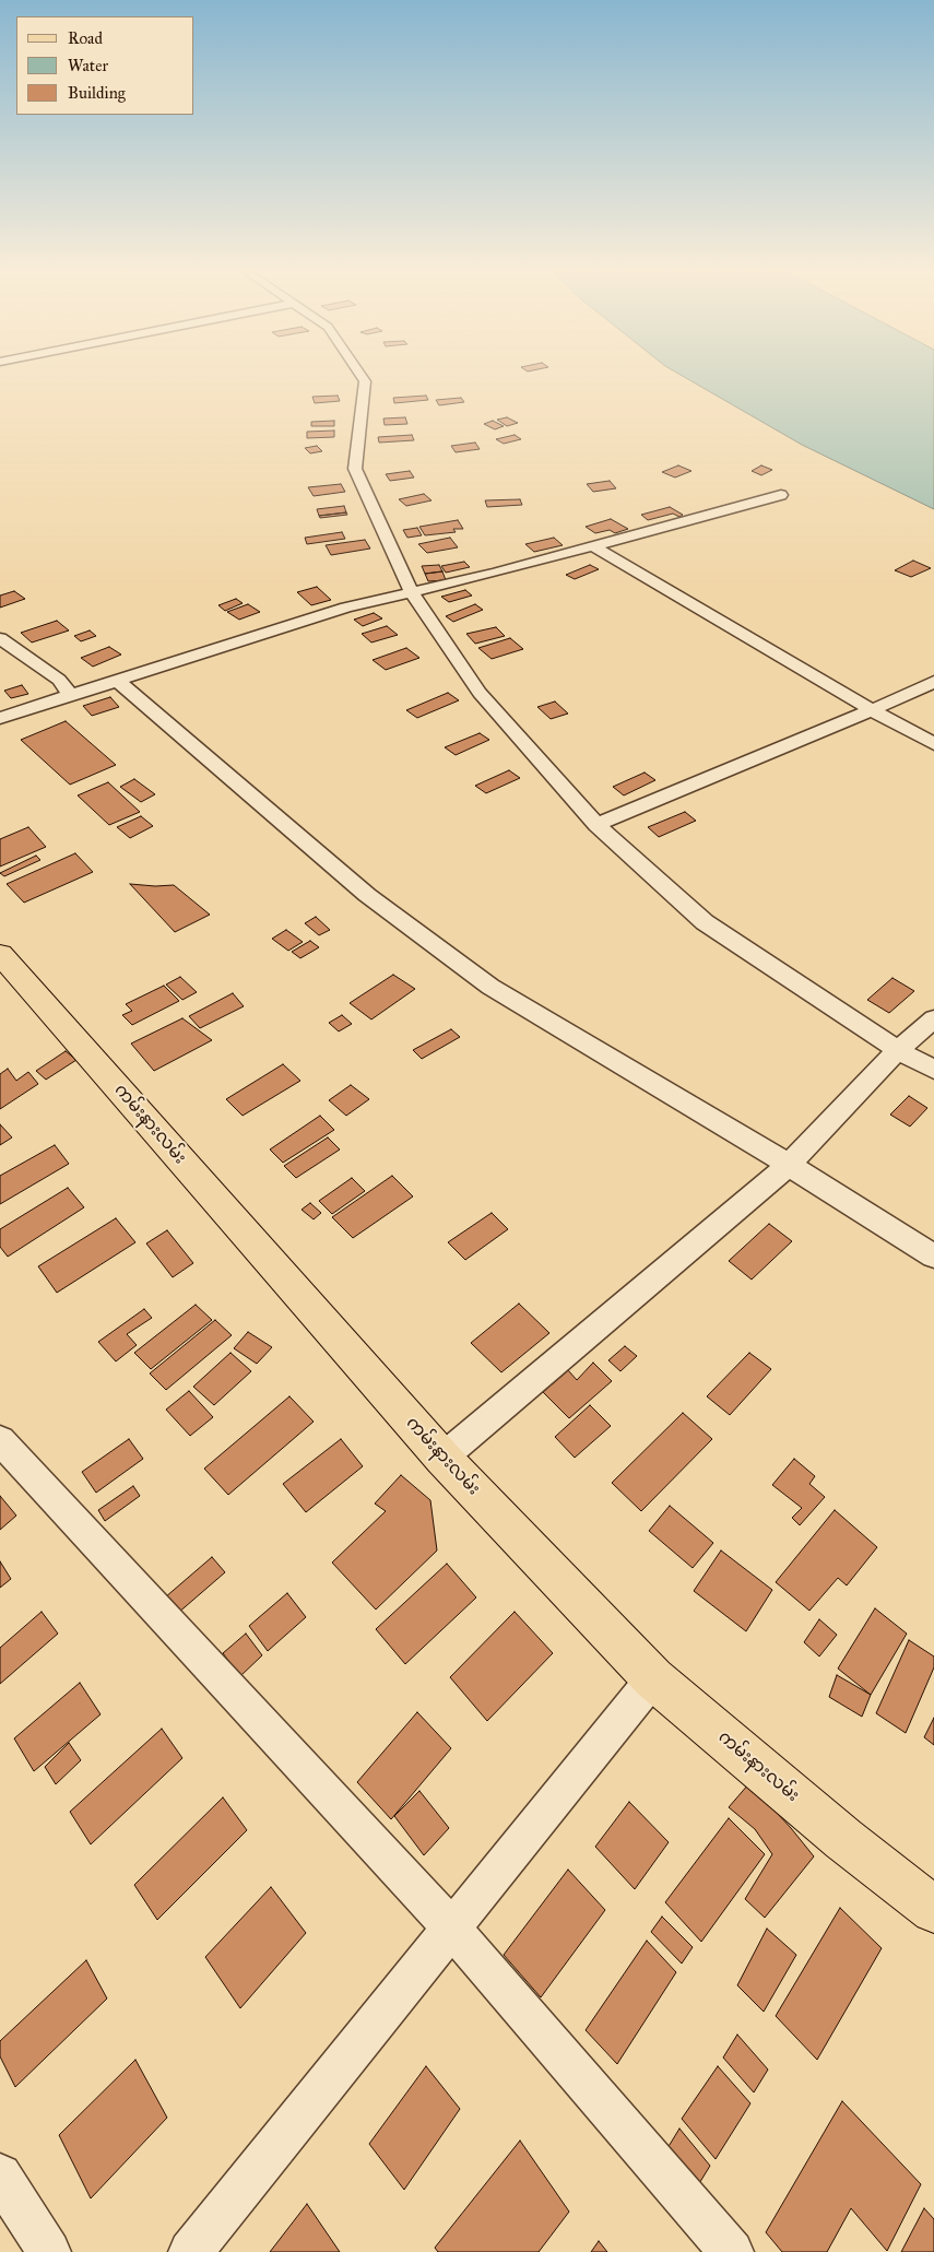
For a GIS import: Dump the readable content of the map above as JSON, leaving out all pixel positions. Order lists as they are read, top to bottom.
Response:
{
  "streets": {
    "main road": ["ကမ်းနားလမ်း"]
  },
  "legend": ["Road", "Water", "Building"]
}
